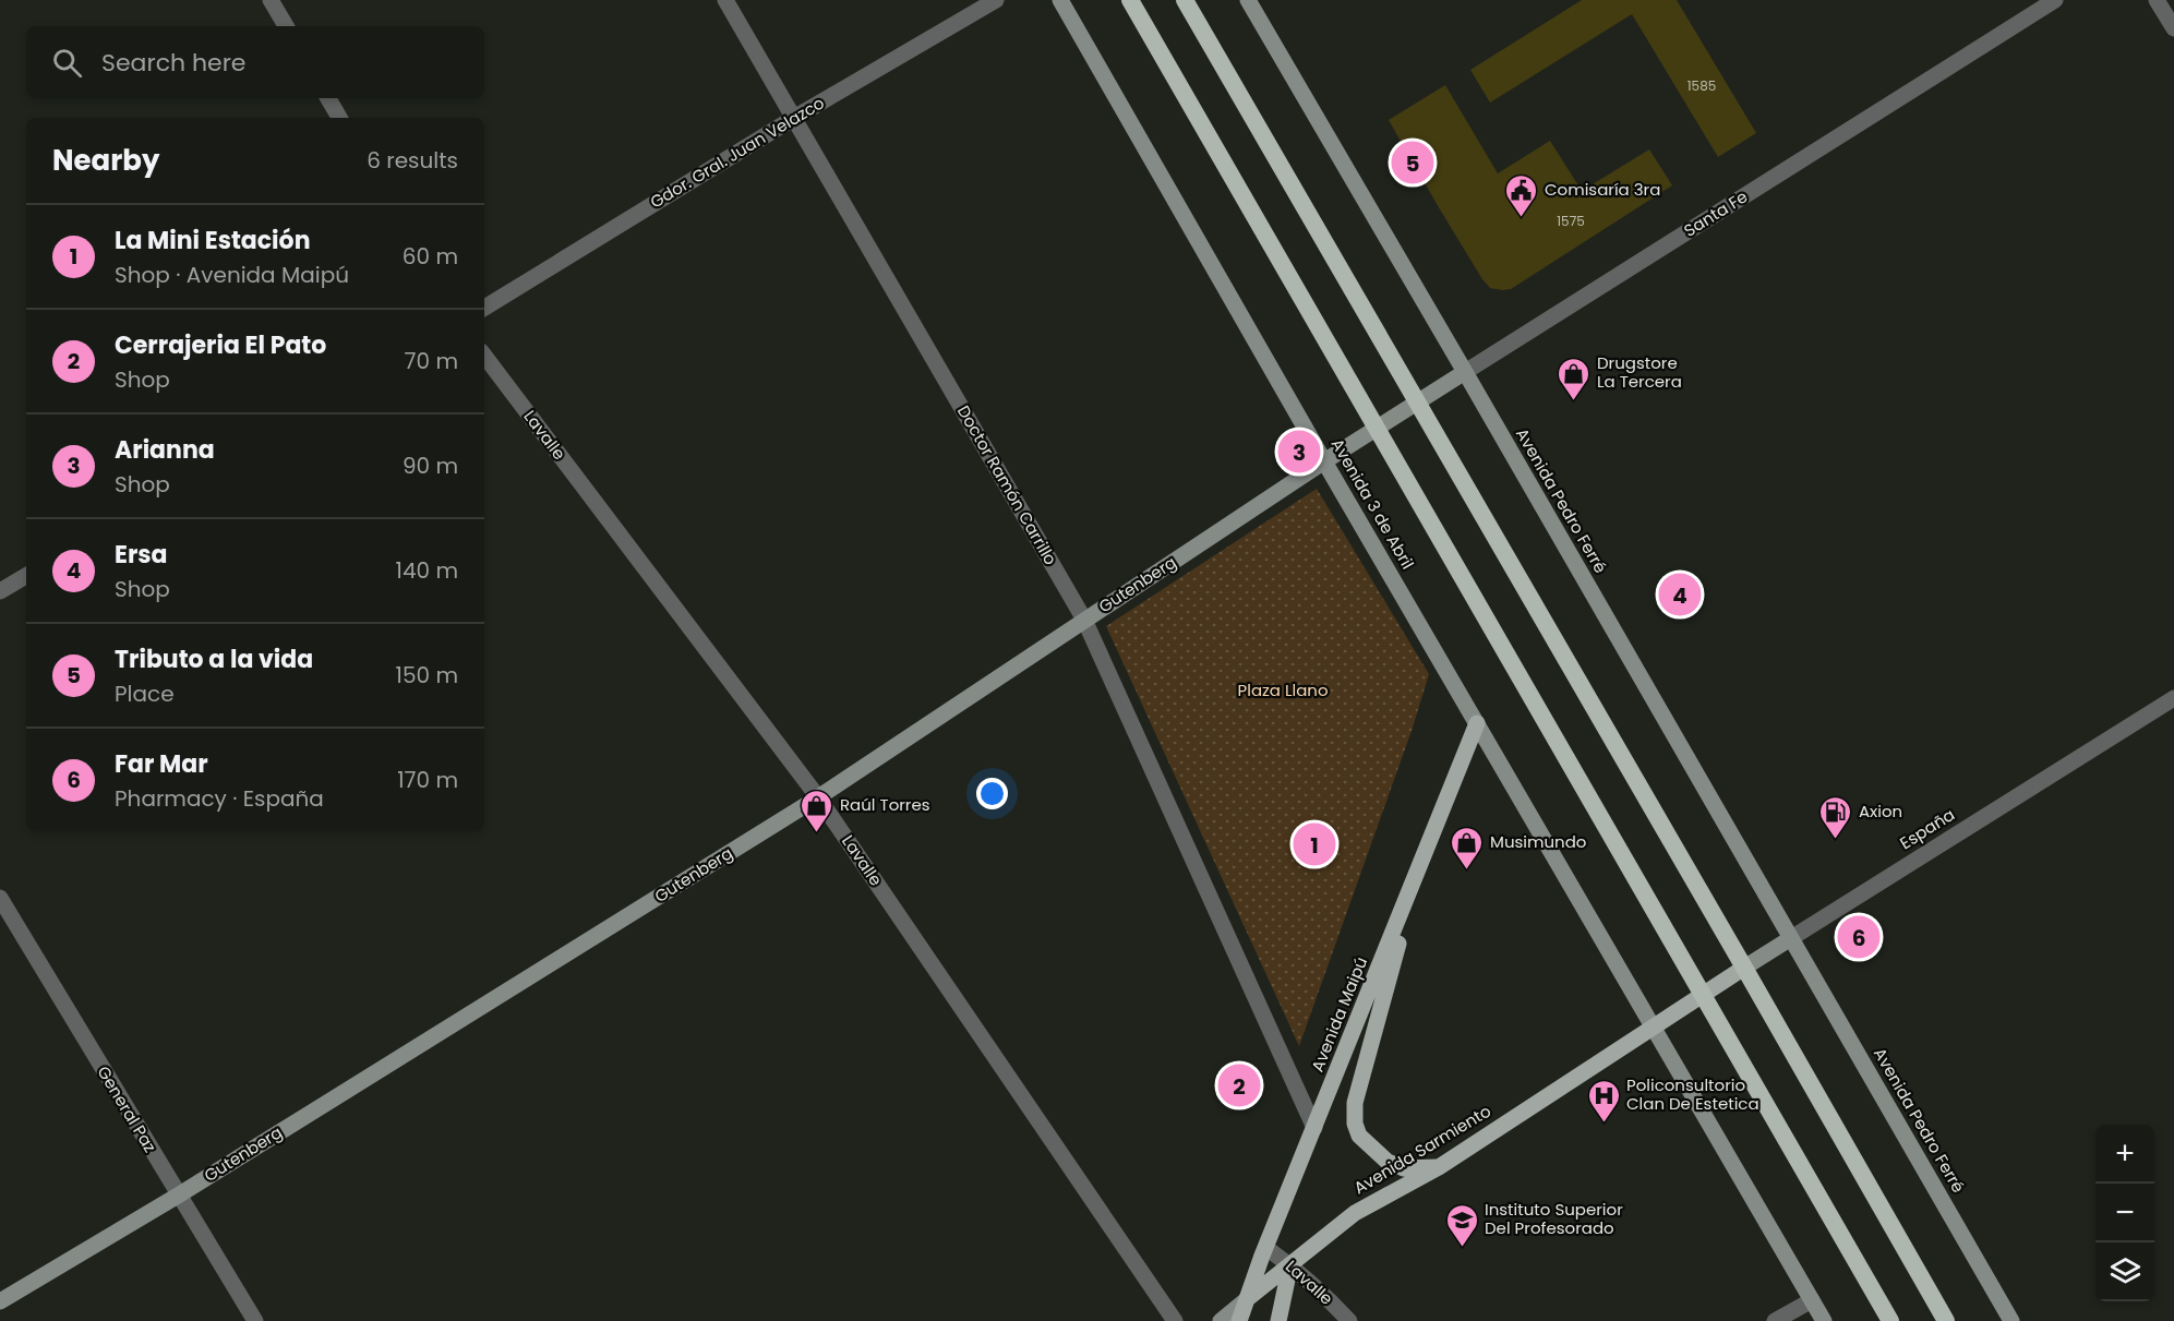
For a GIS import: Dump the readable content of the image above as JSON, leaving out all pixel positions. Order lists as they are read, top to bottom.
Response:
{
  "streets": {
    "main road": [
      "Santa Fe",
      "Avenida Pedro Ferré",
      "Avenida 3 de Abril",
      "Gutenberg",
      "España",
      "Avenida Maipú",
      "Avenida Sarmiento"
    ],
    "street": [
      "Gdor. Gral. Juan Velazco",
      "Lavalle",
      "Doctor Ramón Carrillo",
      "General Paz"
    ]
  },
  "crossings": [
    ["Gdor. Gral. Juan Velazco", "Doctor Ramón Carrillo"],
    ["Santa Fe", "Avenida Pedro Ferré"],
    ["Santa Fe", "Gutenberg"],
    ["Lavalle", "Gutenberg"],
    ["Lavalle", "Avenida Maipú"],
    ["Lavalle", "Avenida Sarmiento"],
    ["Doctor Ramón Carrillo", "Gutenberg"],
    ["Doctor Ramón Carrillo", "Avenida Maipú"],
    ["Avenida Pedro Ferré", "España"],
    ["Avenida 3 de Abril", "Gutenberg"],
    ["Avenida 3 de Abril", "Avenida Maipú"],
    ["Avenida 3 de Abril", "Avenida Sarmiento"],
    ["Gutenberg", "General Paz"],
    ["España", "Avenida Sarmiento"],
    ["Avenida Maipú", "Avenida Sarmiento"]
  ],
  "parks": ["Plaza Llano"],
  "places": {
    "public building": ["Comisaría 3ra"],
    "shop": ["Drugstore La Tercera", "Raúl Torres", "Musimundo"],
    "fuel station": ["Axion"],
    "hospital": ["Policonsultorio Clan De Estetica"],
    "school or university": ["Instituto Superior Del Profesorado"]
  },
  "house_numbers": ["1585", "1575"],
  "page": {
    "search": "Search here",
    "heading": ["Nearby", "6 results"],
    "pins": [
      "5",
      "3",
      "4",
      "1",
      "6",
      "2"
    ],
    "list": [
      {
        "mark": "1",
        "name": "La Mini Estación",
        "note": "Shop · Avenida Maipú",
        "value": "60 m"
      },
      {
        "mark": "2",
        "name": "Cerrajeria El Pato",
        "note": "Shop",
        "value": "70 m"
      },
      {
        "mark": "3",
        "name": "Arianna",
        "note": "Shop",
        "value": "90 m"
      },
      {
        "mark": "4",
        "name": "Ersa",
        "note": "Shop",
        "value": "140 m"
      },
      {
        "mark": "5",
        "name": "Tributo a la vida",
        "note": "Place",
        "value": "150 m"
      },
      {
        "mark": "6",
        "name": "Far Mar",
        "note": "Pharmacy · España",
        "value": "170 m"
      }
    ],
    "map_buttons": ["+", "−"]
  }
}
